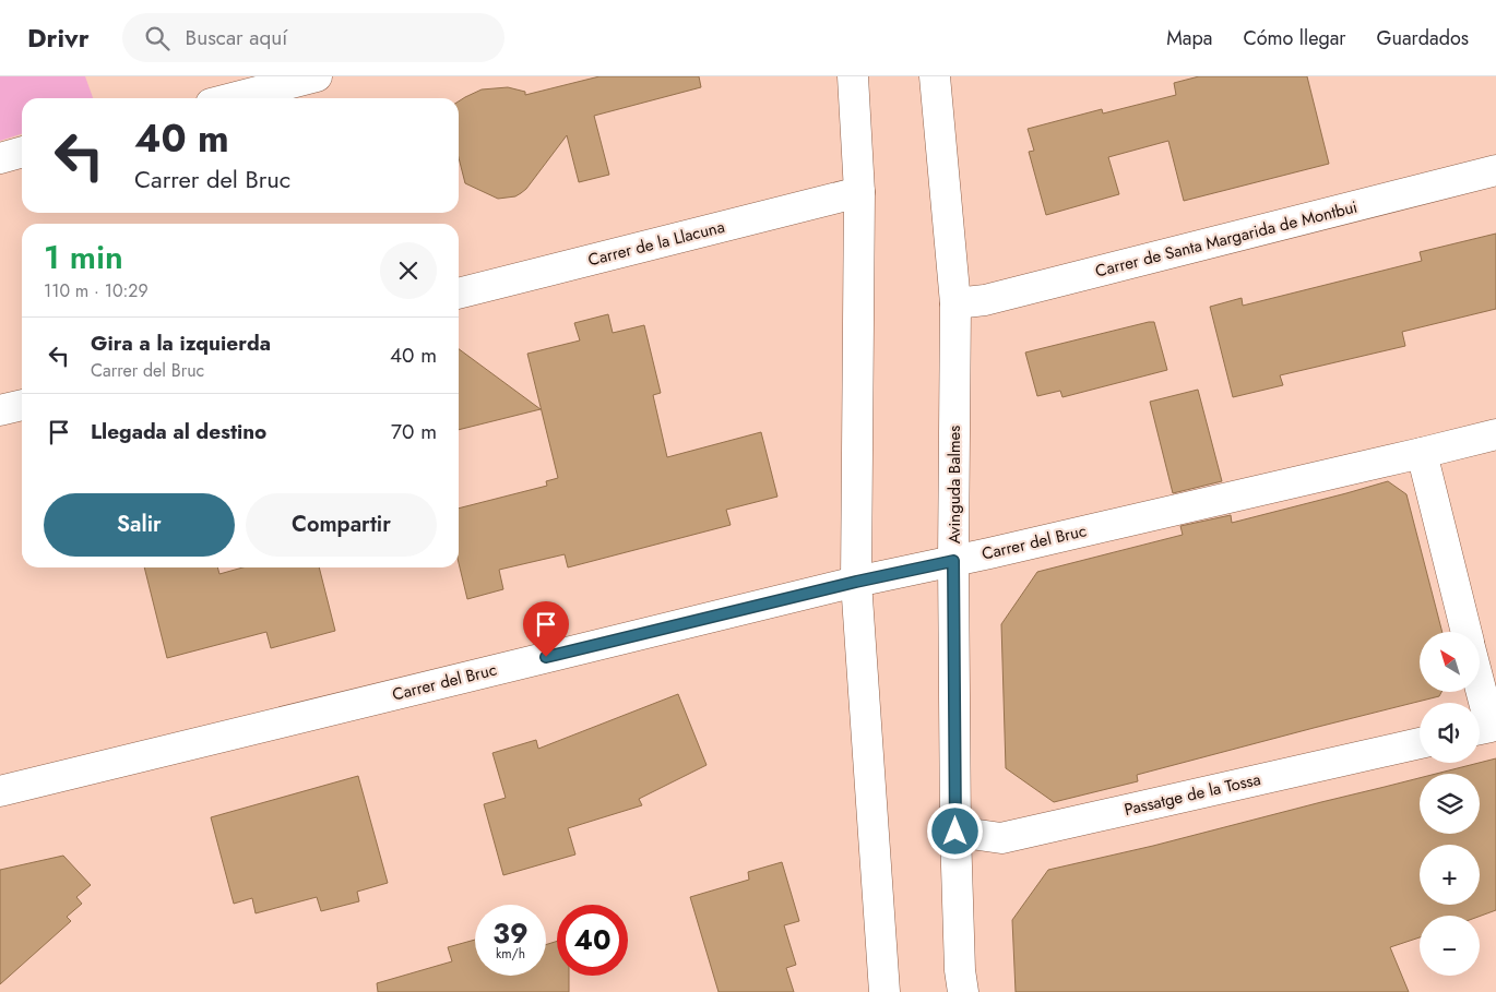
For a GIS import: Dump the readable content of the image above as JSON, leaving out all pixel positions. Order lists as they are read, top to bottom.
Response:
{
  "streets": {
    "street": [
      "Carrer de Santa Margarida de Montbui",
      "Carrer de la Llacuna",
      "Avinguda Balmes",
      "Carrer del Bruc",
      "Passatge de la Tossa"
    ]
  },
  "crossings": [
    ["Carrer de Santa Margarida de Montbui", "Avinguda Balmes"],
    ["Avinguda Balmes", "Carrer del Bruc"],
    ["Avinguda Balmes", "Passatge de la Tossa"]
  ],
  "north": "top left",
  "page": {
    "header": "Drivr",
    "search": "Buscar aquí",
    "nav": ["Mapa", "Cómo llegar", "Guardados"],
    "turn": ["40 m", "Carrer del Bruc"],
    "heading": ["1 min", "110 m · 10:29"],
    "list": [
      {
        "name": "Gira a la izquierda",
        "note": "Carrer del Bruc",
        "value": "40 m"
      },
      {
        "name": "Llegada al destino",
        "value": "70 m"
      }
    ],
    "buttons": ["Salir", "Compartir"],
    "map_buttons": ["+", "−"],
    "speed": "39 km/h",
    "limit": "40"
  }
}
